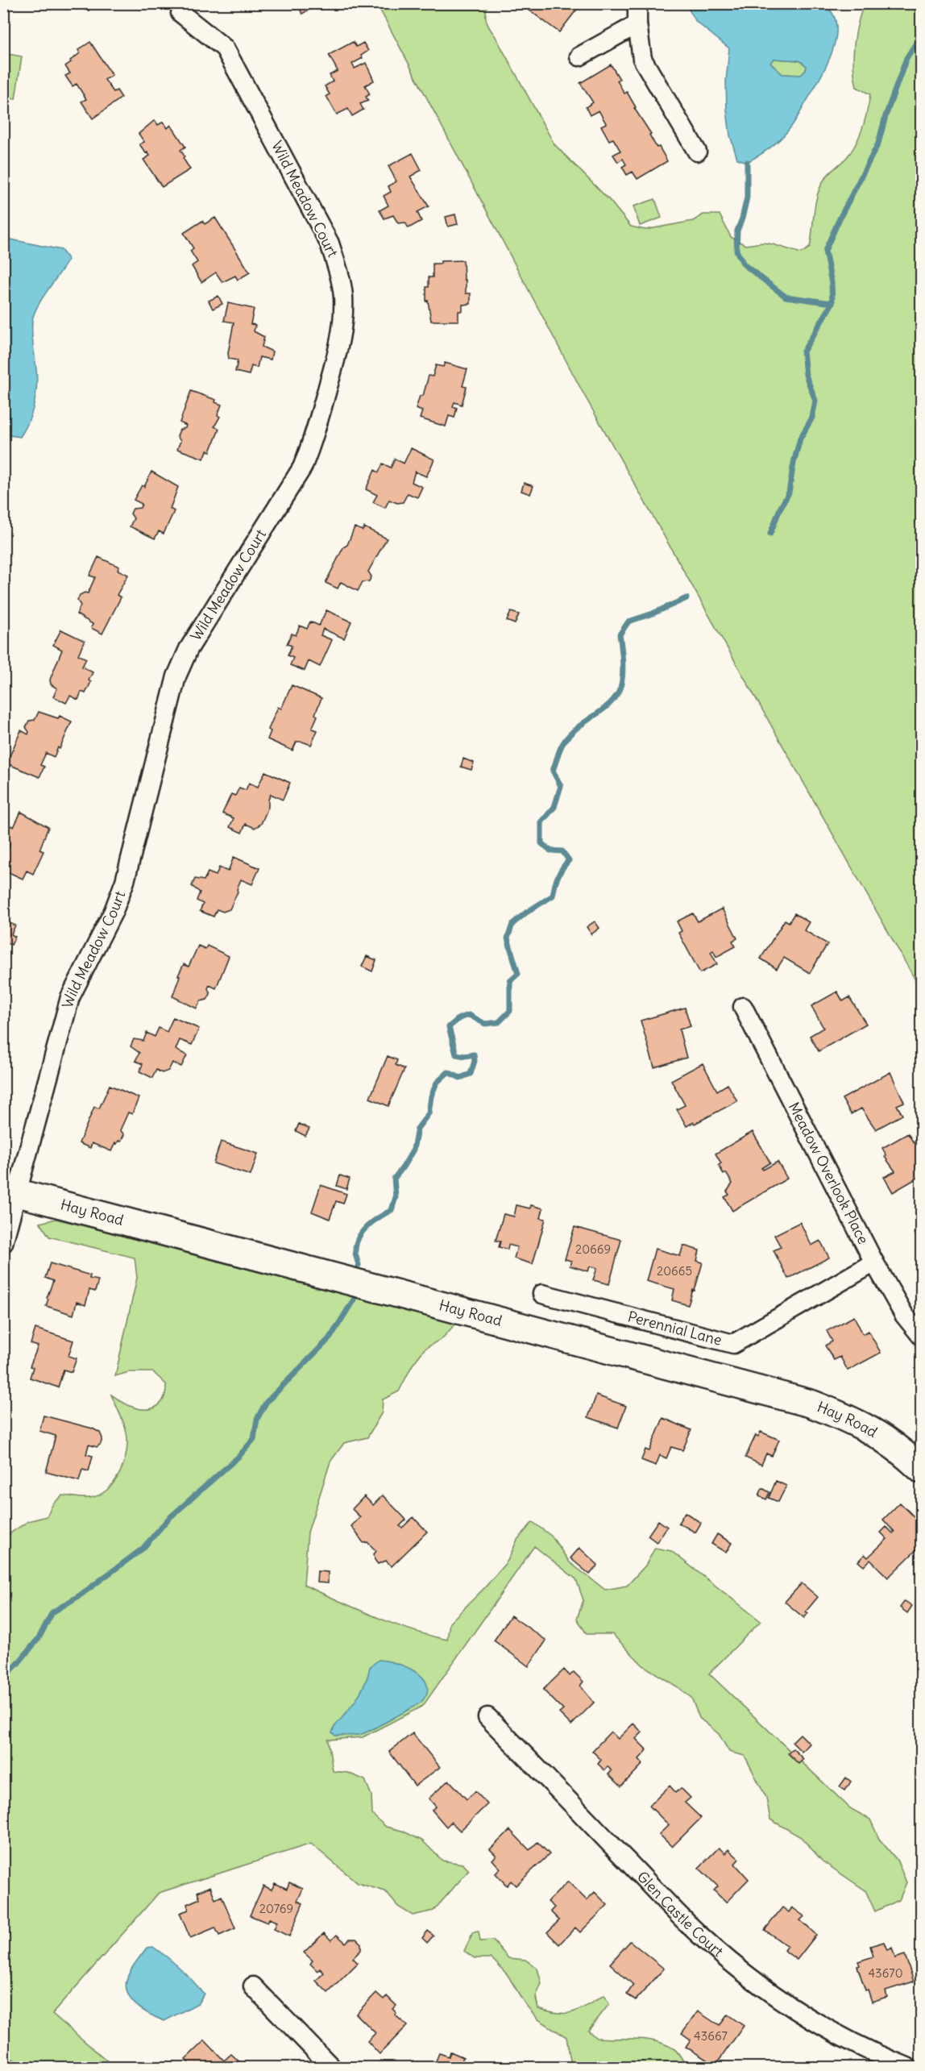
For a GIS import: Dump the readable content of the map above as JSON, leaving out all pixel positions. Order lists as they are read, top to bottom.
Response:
{
  "streets": {
    "street": [
      "Wild Meadow Court",
      "Meadow Overlook Place",
      "Hay Road",
      "Perennial Lane",
      "Glen Castle Court"
    ]
  },
  "crossings": [
    ["Wild Meadow Court", "Hay Road"],
    ["Meadow Overlook Place", "Perennial Lane"]
  ],
  "house_numbers": [
    "20669",
    "20665",
    "20769",
    "43670",
    "43667"
  ]
}
